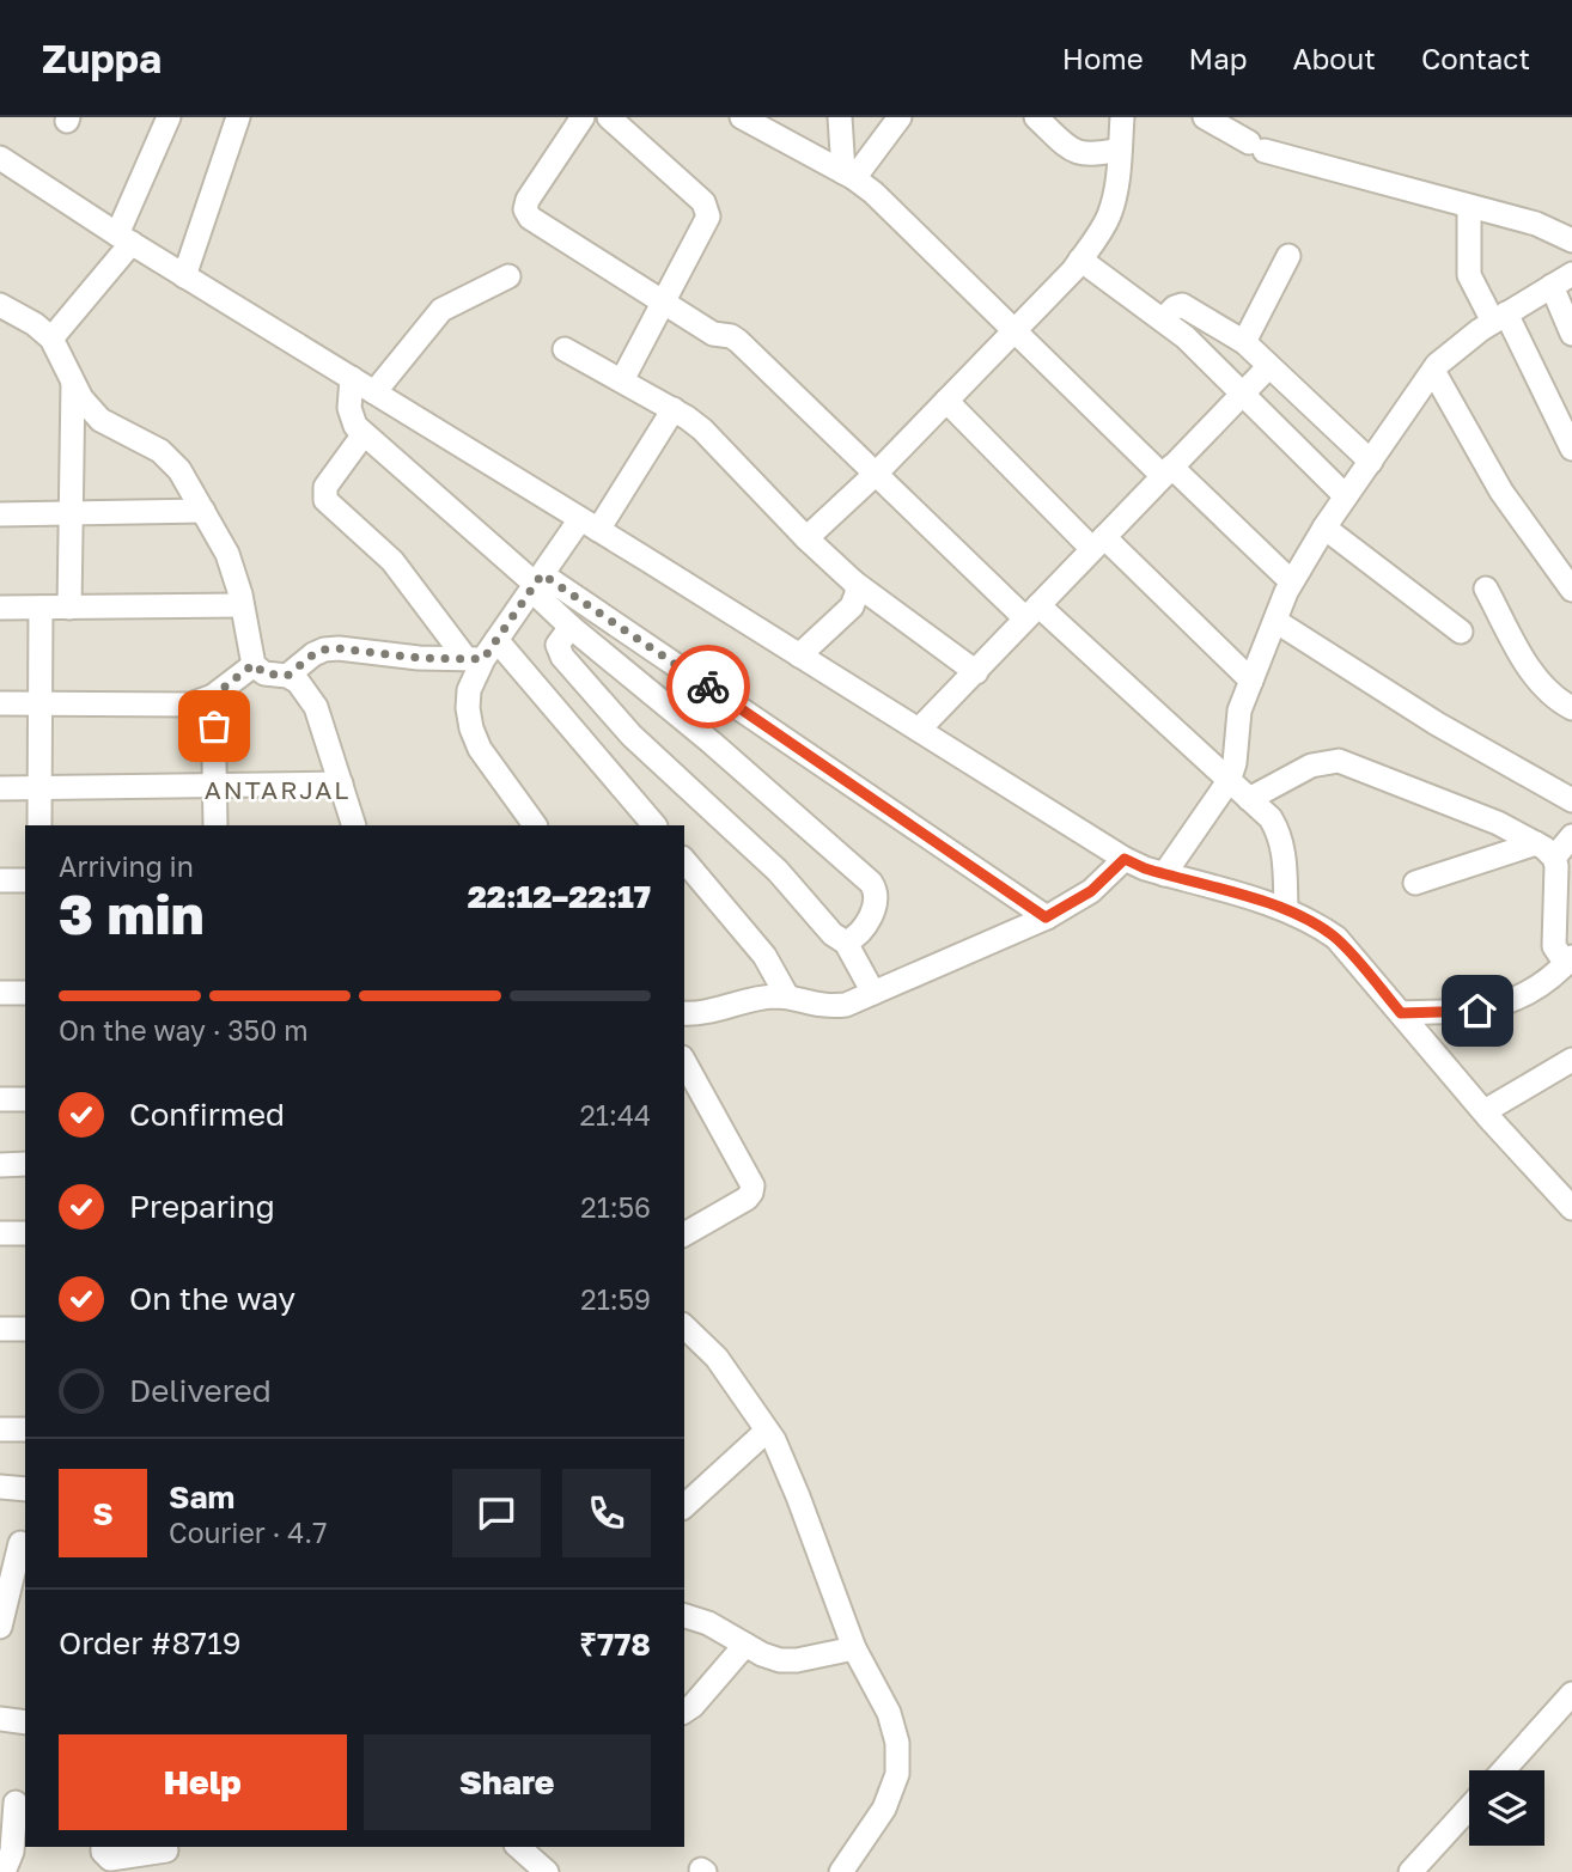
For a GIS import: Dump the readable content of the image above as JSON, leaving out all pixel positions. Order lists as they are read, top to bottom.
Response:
{
  "districts": ["ANTARJAL"],
  "page": {
    "header": "Zuppa",
    "nav": [
      "Home",
      "Map",
      "About",
      "Contact"
    ],
    "heading": ["3 min", "Arriving in", "22:12–22:17"],
    "panel": [
      "Sam",
      "Courier · 4.7",
      "Order #8719",
      "₹778"
    ],
    "bar": "On the way · 350 m",
    "list": [
      ["Confirmed", "21:44"],
      ["Preparing", "21:56"],
      ["On the way", "21:59"],
      "Delivered"
    ],
    "round": "S",
    "buttons": ["Help", "Share"]
  }
}
